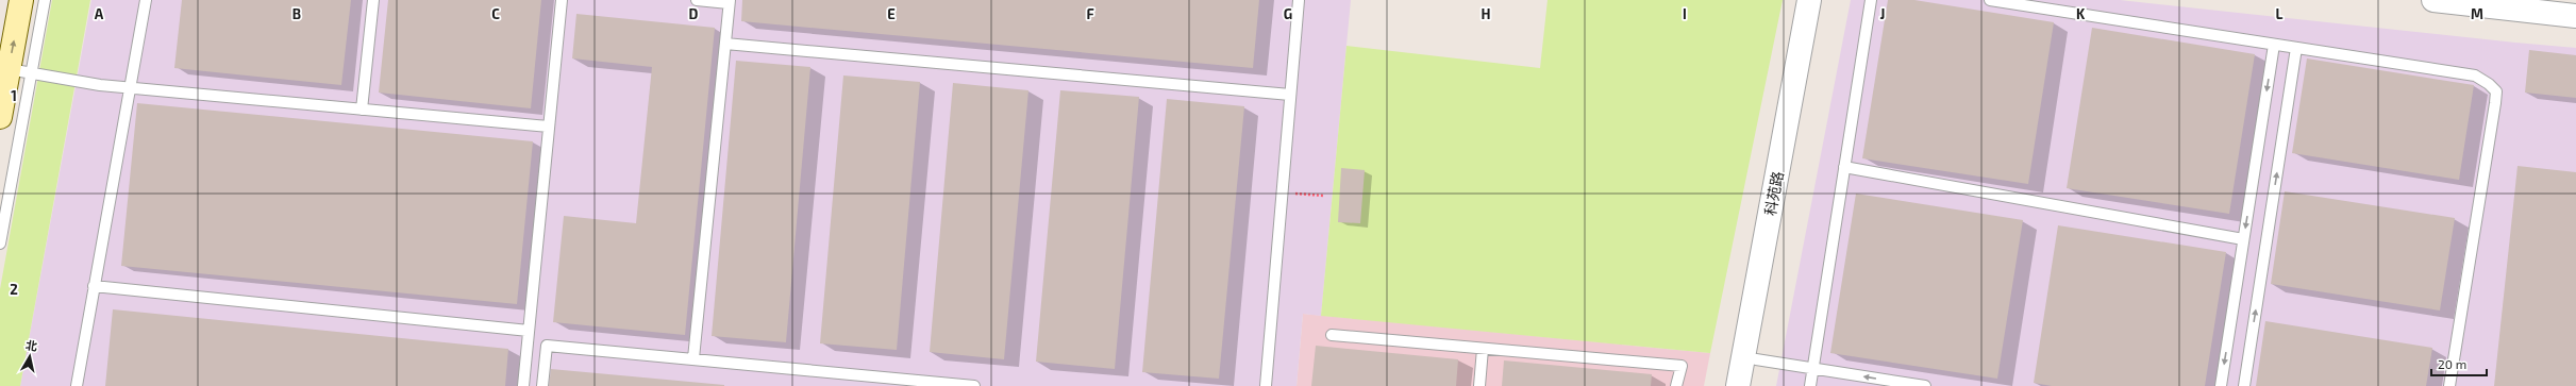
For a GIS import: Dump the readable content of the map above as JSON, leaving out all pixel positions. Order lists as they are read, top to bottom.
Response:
{
  "streets": {
    "street": ["科苑路"]
  },
  "scale_bar": "20 m",
  "north": "top",
  "grid": {
    "columns": [
      "A",
      "B",
      "C",
      "D",
      "E",
      "F",
      "G",
      "H",
      "I",
      "J",
      "K",
      "L",
      "M"
    ],
    "rows": ["1", "2"]
  }
}
